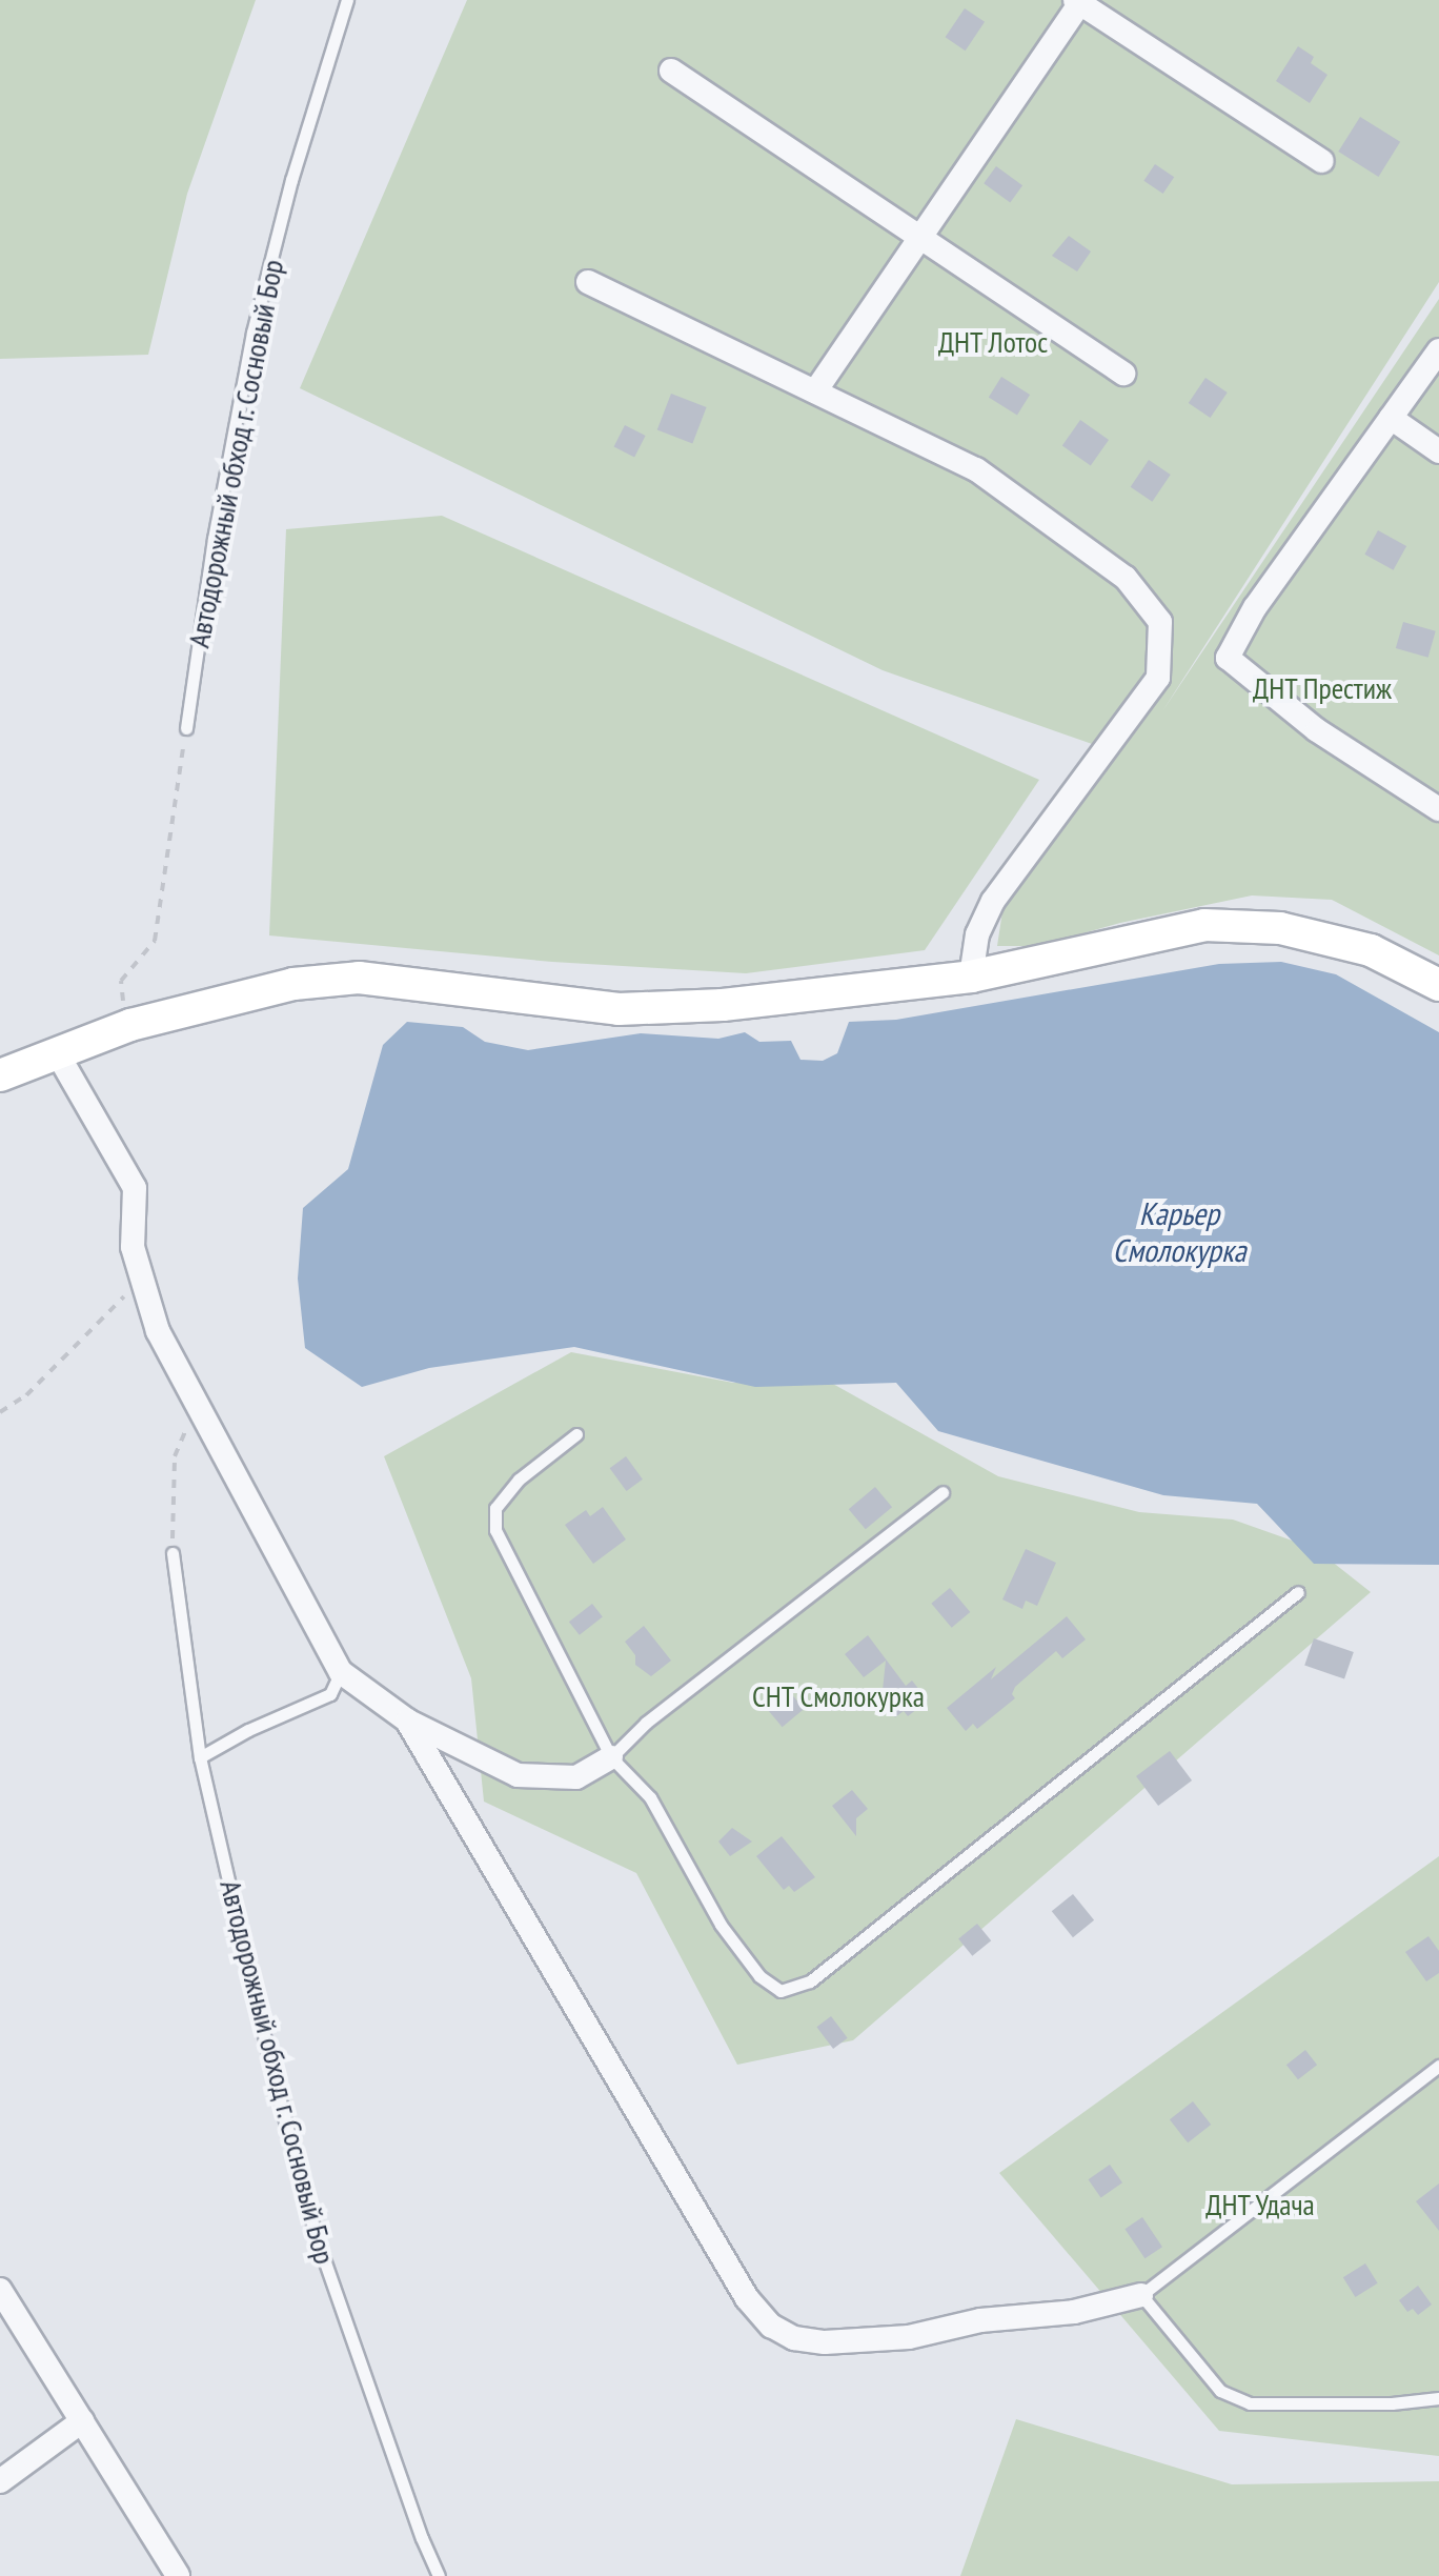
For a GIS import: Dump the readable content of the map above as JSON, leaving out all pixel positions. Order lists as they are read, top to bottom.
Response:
{
  "streets": {
    "lane": ["Автодорожный обход г. Сосновый Бор"]
  },
  "water": ["Карьер Смолокурка"],
  "parks": [
    "ДНТ Лотос",
    "ДНТ Престиж",
    "СНТ Смолокурка",
    "ДНТ Удача"
  ]
}
